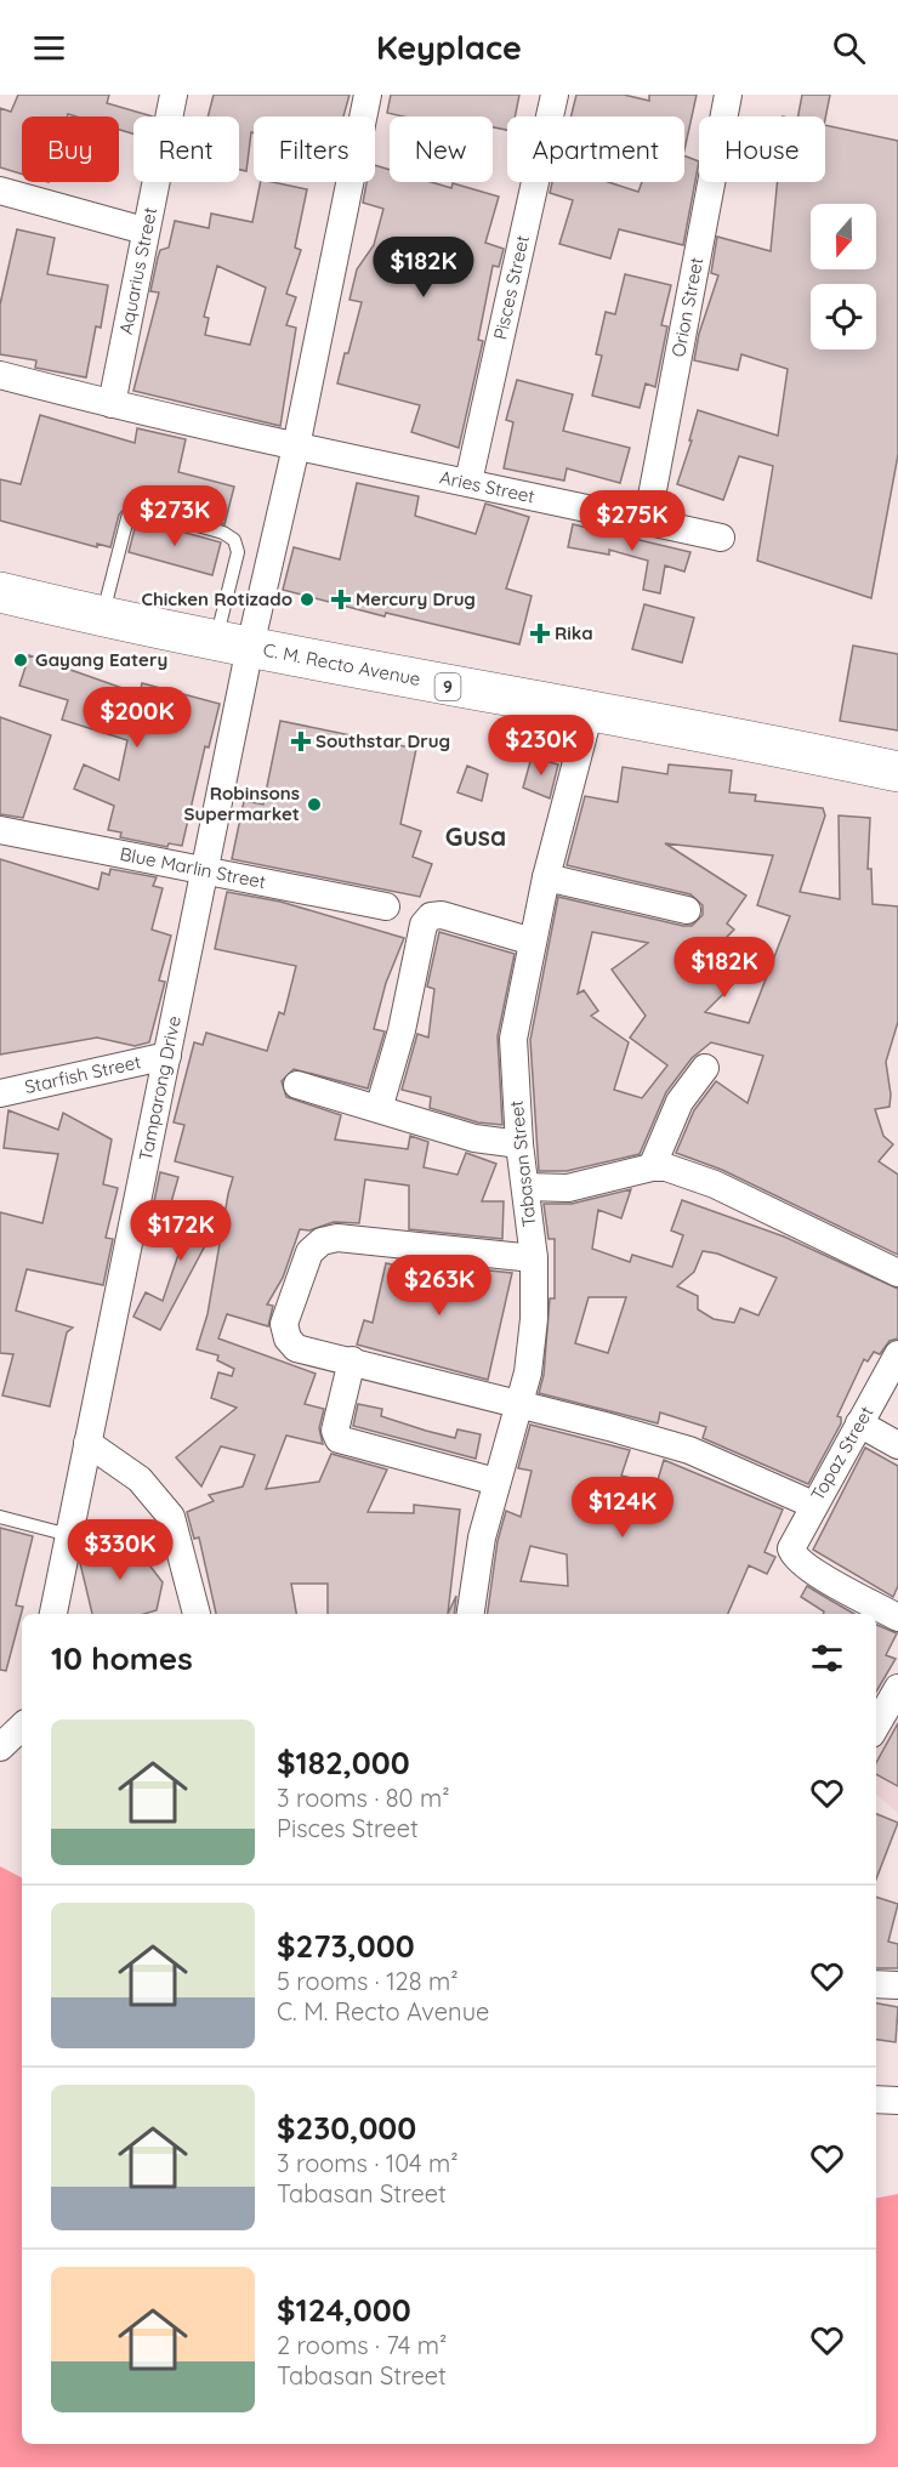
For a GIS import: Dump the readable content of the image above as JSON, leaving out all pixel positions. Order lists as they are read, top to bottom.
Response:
{
  "streets": {
    "highway": ["C. M. Recto Avenue", "9"],
    "street": [
      "Aquarius Street",
      "Pisces Street",
      "Orion Street",
      "Aries Street",
      "Blue Marlin Street",
      "Starfish Street",
      "Tamparong Drive",
      "Tabasan Street",
      "Topaz Street"
    ]
  },
  "crossings": [
    ["Aquarius Street", "Aries Street"],
    ["Pisces Street", "Aries Street"],
    ["Orion Street", "Aries Street"],
    ["C. M. Recto Avenue", "Tamparong Drive"],
    ["C. M. Recto Avenue", "Tabasan Street"],
    ["Blue Marlin Street", "Tamparong Drive"],
    ["Starfish Street", "Tamparong Drive"]
  ],
  "districts": ["Gusa"],
  "places": {
    "other": ["Chicken Rotizado", "Gayang Eatery", "Robinsons Supermarket"],
    "health": ["Mercury Drug", "Rika", "Southstar Drug"]
  },
  "north": "bottom",
  "page": {
    "header": "Keyplace",
    "chip": [
      "Buy",
      "Rent",
      "Filters",
      "New",
      "Apartment",
      "House"
    ],
    "price": [
      "$182K",
      "$273K",
      "$275K",
      "$200K",
      "$230K",
      "$182K",
      "$172K",
      "$263K",
      "$124K",
      "$330K"
    ],
    "heading": "10 homes",
    "list": [
      {
        "name": "$182,000",
        "note": "3 rooms · 80 m² · Pisces Street"
      },
      {
        "name": "$273,000",
        "note": "5 rooms · 128 m² · C. M. Recto Avenue"
      },
      {
        "name": "$230,000",
        "note": "3 rooms · 104 m² · Tabasan Street"
      },
      {
        "name": "$124,000",
        "note": "2 rooms · 74 m² · Tabasan Street"
      }
    ]
  }
}
